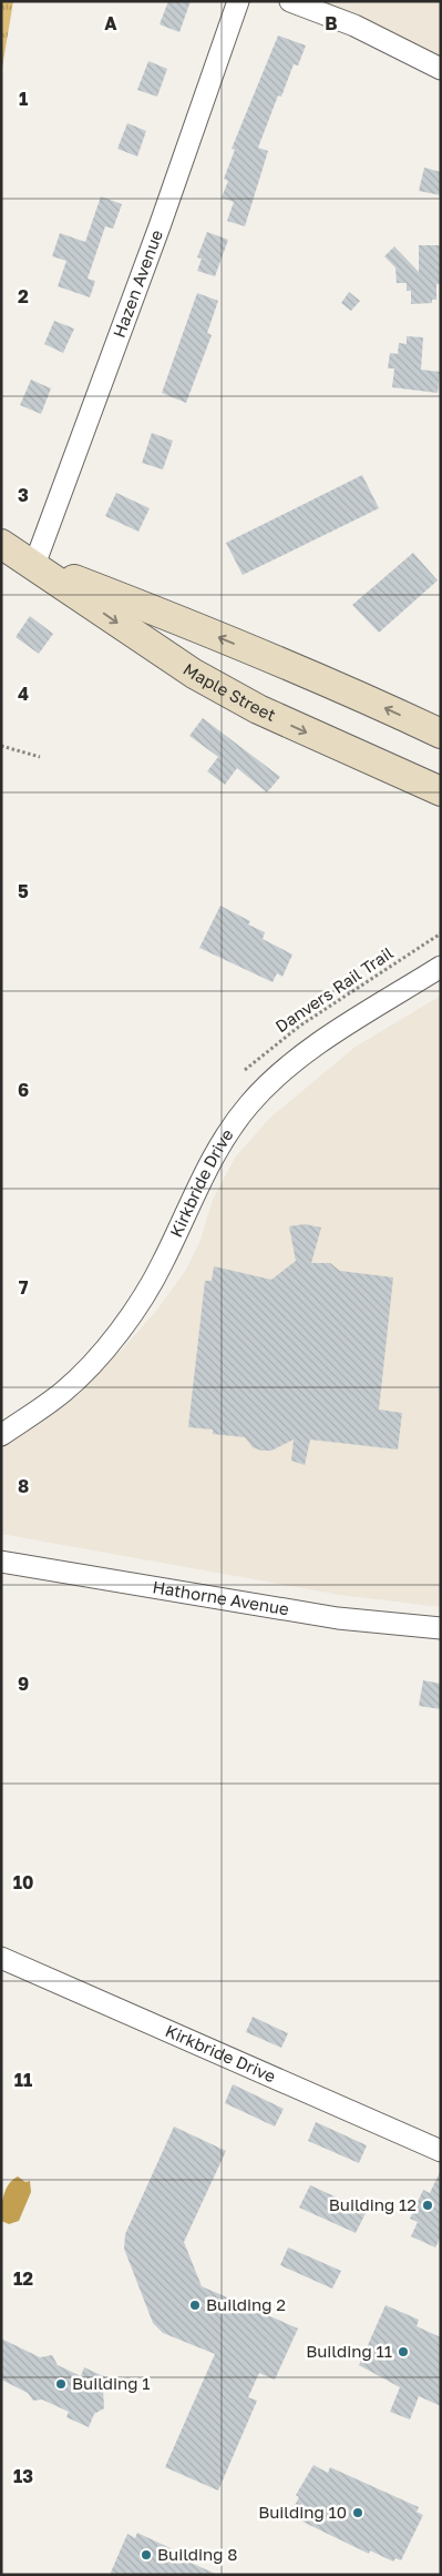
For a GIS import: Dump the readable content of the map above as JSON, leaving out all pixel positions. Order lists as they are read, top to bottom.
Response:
{
  "streets": {
    "main road": ["Maple Street"],
    "street": ["Hazen Avenue", "Kirkbride Drive", "Hathorne Avenue"],
    "path": ["Danvers Rail Trail"]
  },
  "crossings": [
    ["Hazen Avenue", "Maple Street"]
  ],
  "places": [
    "Building 12",
    "Building 2",
    "Building 11",
    "Building 1",
    "Building 10",
    "Building 8"
  ],
  "grid": {
    "columns": ["A", "B"],
    "rows": [
      "1",
      "2",
      "3",
      "4",
      "5",
      "6",
      "7",
      "8",
      "9",
      "10",
      "11",
      "12",
      "13"
    ]
  }
}
